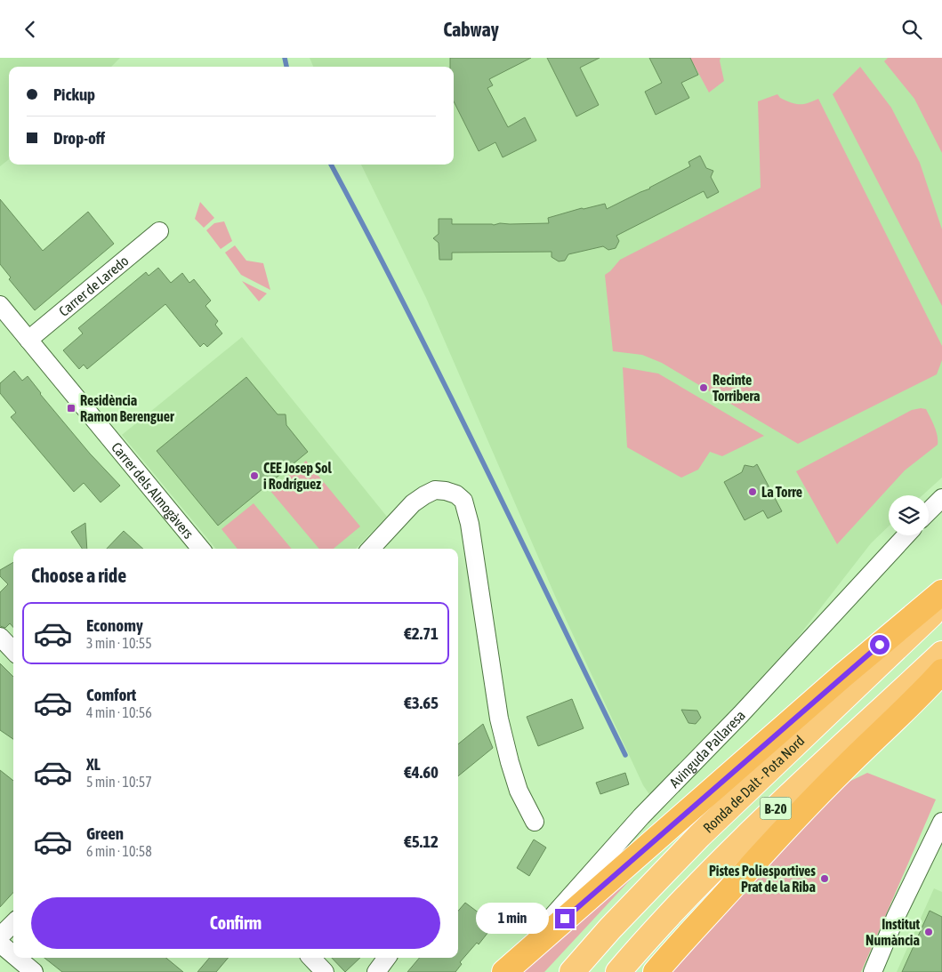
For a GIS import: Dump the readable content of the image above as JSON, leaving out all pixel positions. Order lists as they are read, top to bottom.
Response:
{
  "streets": {
    "highway": ["Ronda de Dalt - Pota Nord", "B-20"],
    "street": ["Carrer de Laredo", "Carrer dels Almogàvers", "Avinguda Pallaresa"]
  },
  "crossings": [
    ["Carrer de Laredo", "Carrer dels Almogàvers"]
  ],
  "places": {
    "other": [
      "Recinte Torribera",
      "CEE Josep Sol i Rodríguez",
      "La Torre",
      "Pistes Poliesportives Prat de la Riba",
      "Institut Numància"
    ],
    "transit": ["Residència Ramon Berenguer"]
  },
  "page": {
    "header": "Cabway",
    "banner": ["Pickup", "Drop-off"],
    "heading": "Choose a ride",
    "list": [
      {
        "name": "Economy",
        "note": "3 min · 10:55",
        "value": "€2.71"
      },
      {
        "name": "Comfort",
        "note": "4 min · 10:56",
        "value": "€3.65"
      },
      {
        "name": "XL",
        "note": "5 min · 10:57",
        "value": "€4.60"
      },
      {
        "name": "Green",
        "note": "6 min · 10:58",
        "value": "€5.12"
      }
    ],
    "buttons": "Confirm",
    "bubble": "1 min"
  }
}
